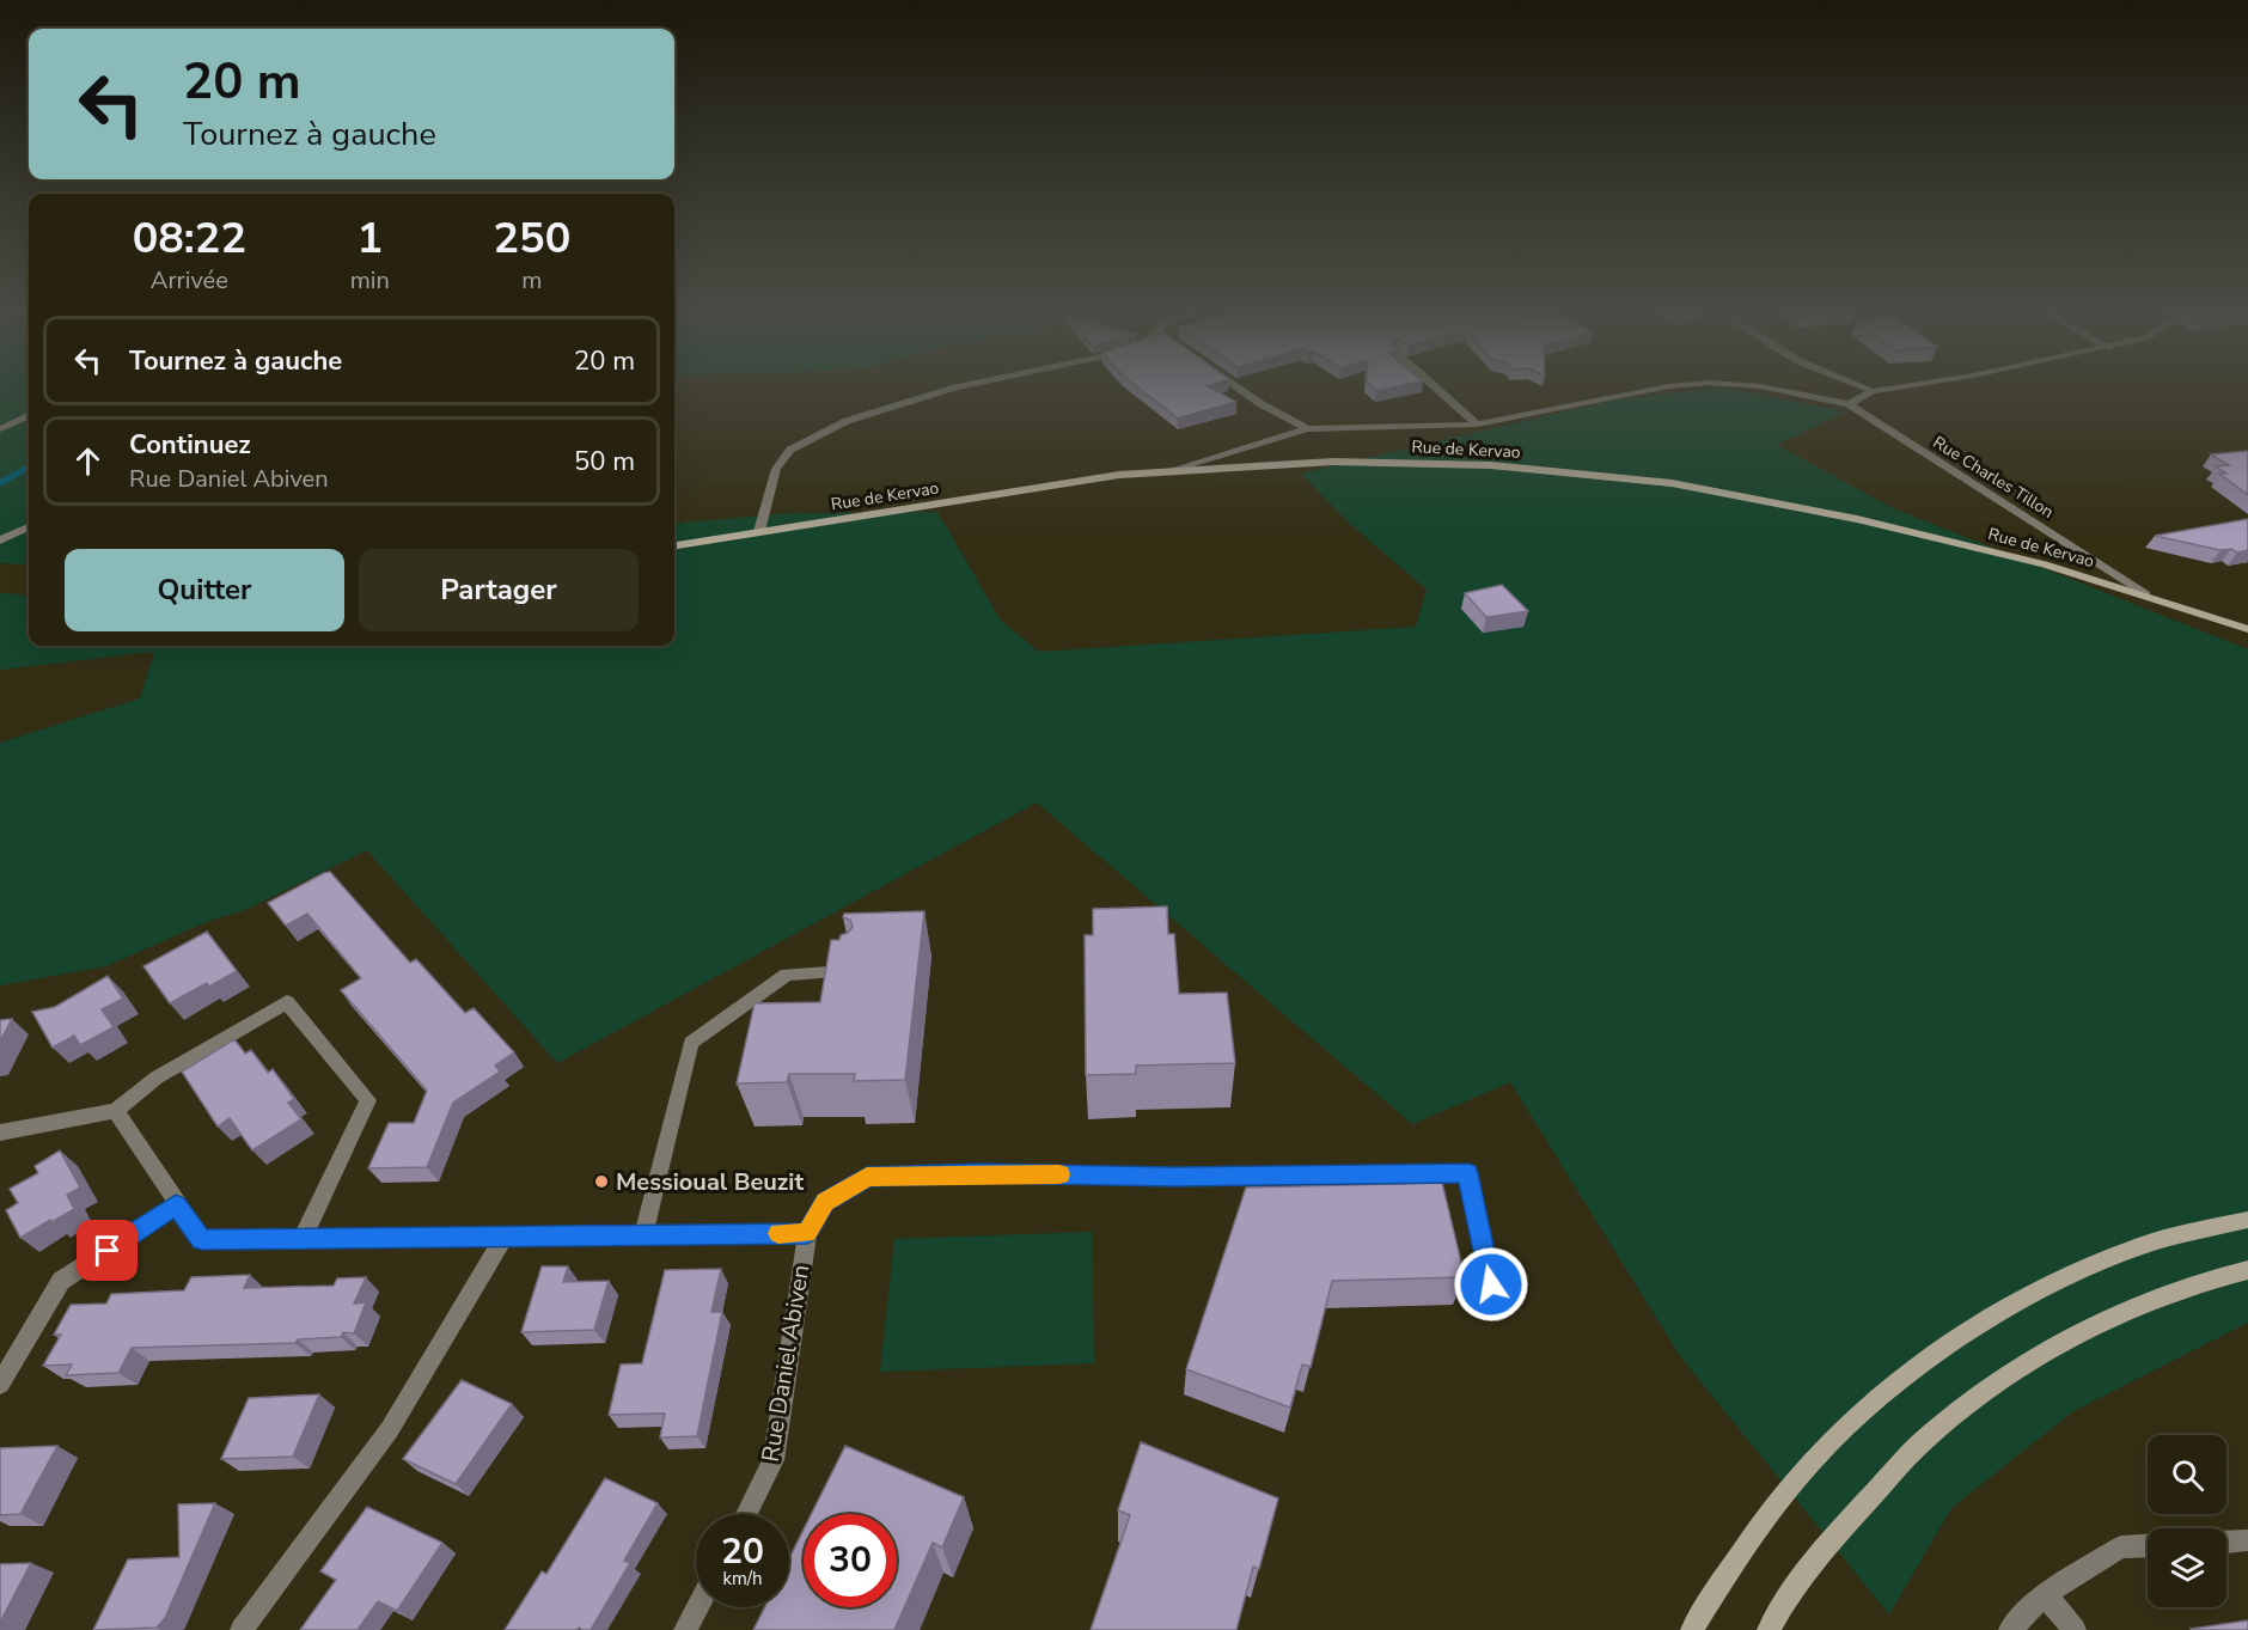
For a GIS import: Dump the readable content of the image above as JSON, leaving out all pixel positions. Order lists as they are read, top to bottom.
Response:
{
  "streets": {
    "main road": ["Rue de Kervao"],
    "street": ["Rue Charles Tillon", "Rue Daniel Abiven"]
  },
  "crossings": [
    ["Rue de Kervao", "Rue Charles Tillon"]
  ],
  "places": ["Messioual Beuzit"],
  "page": {
    "turn": ["20 m", "Tournez à gauche"],
    "eta": [
      "08:22",
      "Arrivée",
      "1",
      "min",
      "250",
      "m"
    ],
    "list": [
      {
        "name": "Tournez à gauche",
        "value": "20 m"
      },
      {
        "name": "Continuez",
        "note": "Rue Daniel Abiven",
        "value": "50 m"
      }
    ],
    "buttons": ["Quitter", "Partager"],
    "speed": "20 km/h",
    "limit": "30"
  }
}
